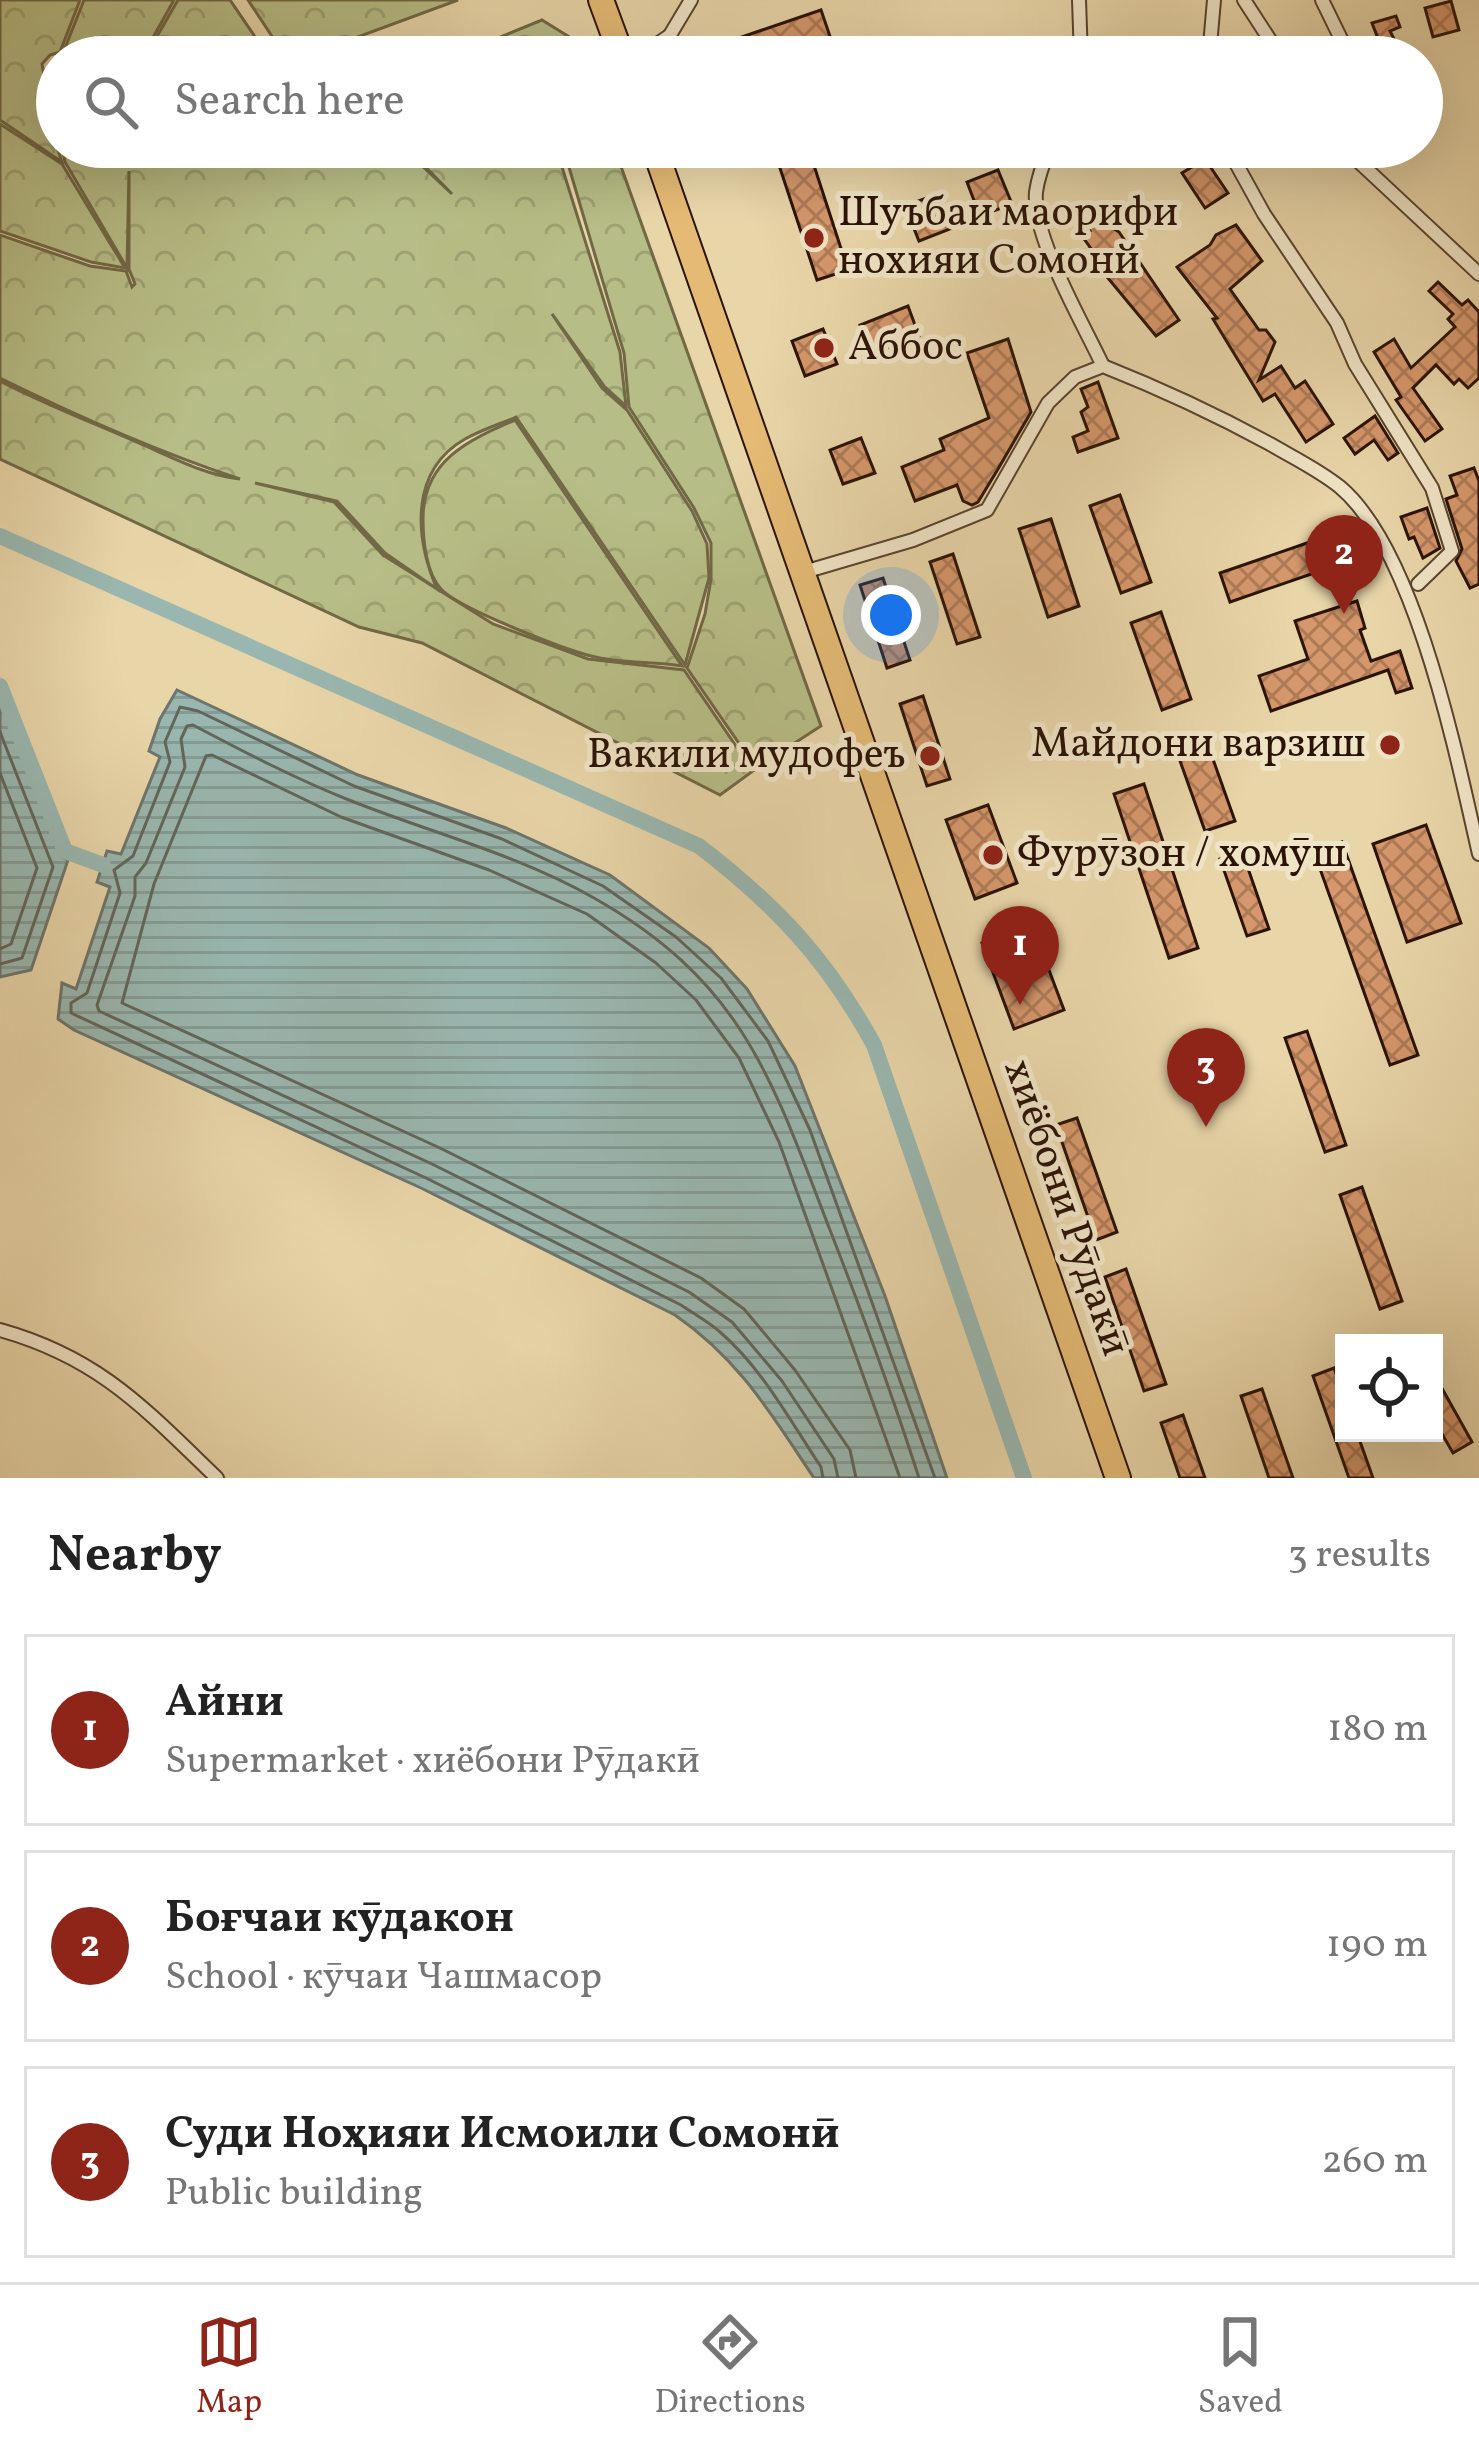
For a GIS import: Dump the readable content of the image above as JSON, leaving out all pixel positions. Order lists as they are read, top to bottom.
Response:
{
  "streets": {
    "highway": ["хиёбони Рӯдакӣ"]
  },
  "places": [
    "Шуъбаи маорифи нохияи Сомонй",
    "Аббос",
    "Майдони варзиш",
    "Вакили мудофеъ",
    "Фурӯзон / хомӯш"
  ],
  "page": {
    "search": "Search here",
    "pins": ["2", "1", "3"],
    "heading": ["Nearby", "3 results"],
    "list": [
      {
        "mark": "1",
        "name": "Айни",
        "note": "Supermarket · хиёбони Рӯдакӣ",
        "value": "180 m"
      },
      {
        "mark": "2",
        "name": "Боғчаи кӯдакон",
        "note": "School · кӯчаи Чашмасор",
        "value": "190 m"
      },
      {
        "mark": "3",
        "name": "Суди Ноҳияи Исмоили Сомонӣ",
        "note": "Public building",
        "value": "260 m"
      }
    ],
    "nav": ["Map", "Directions", "Saved"]
  }
}
